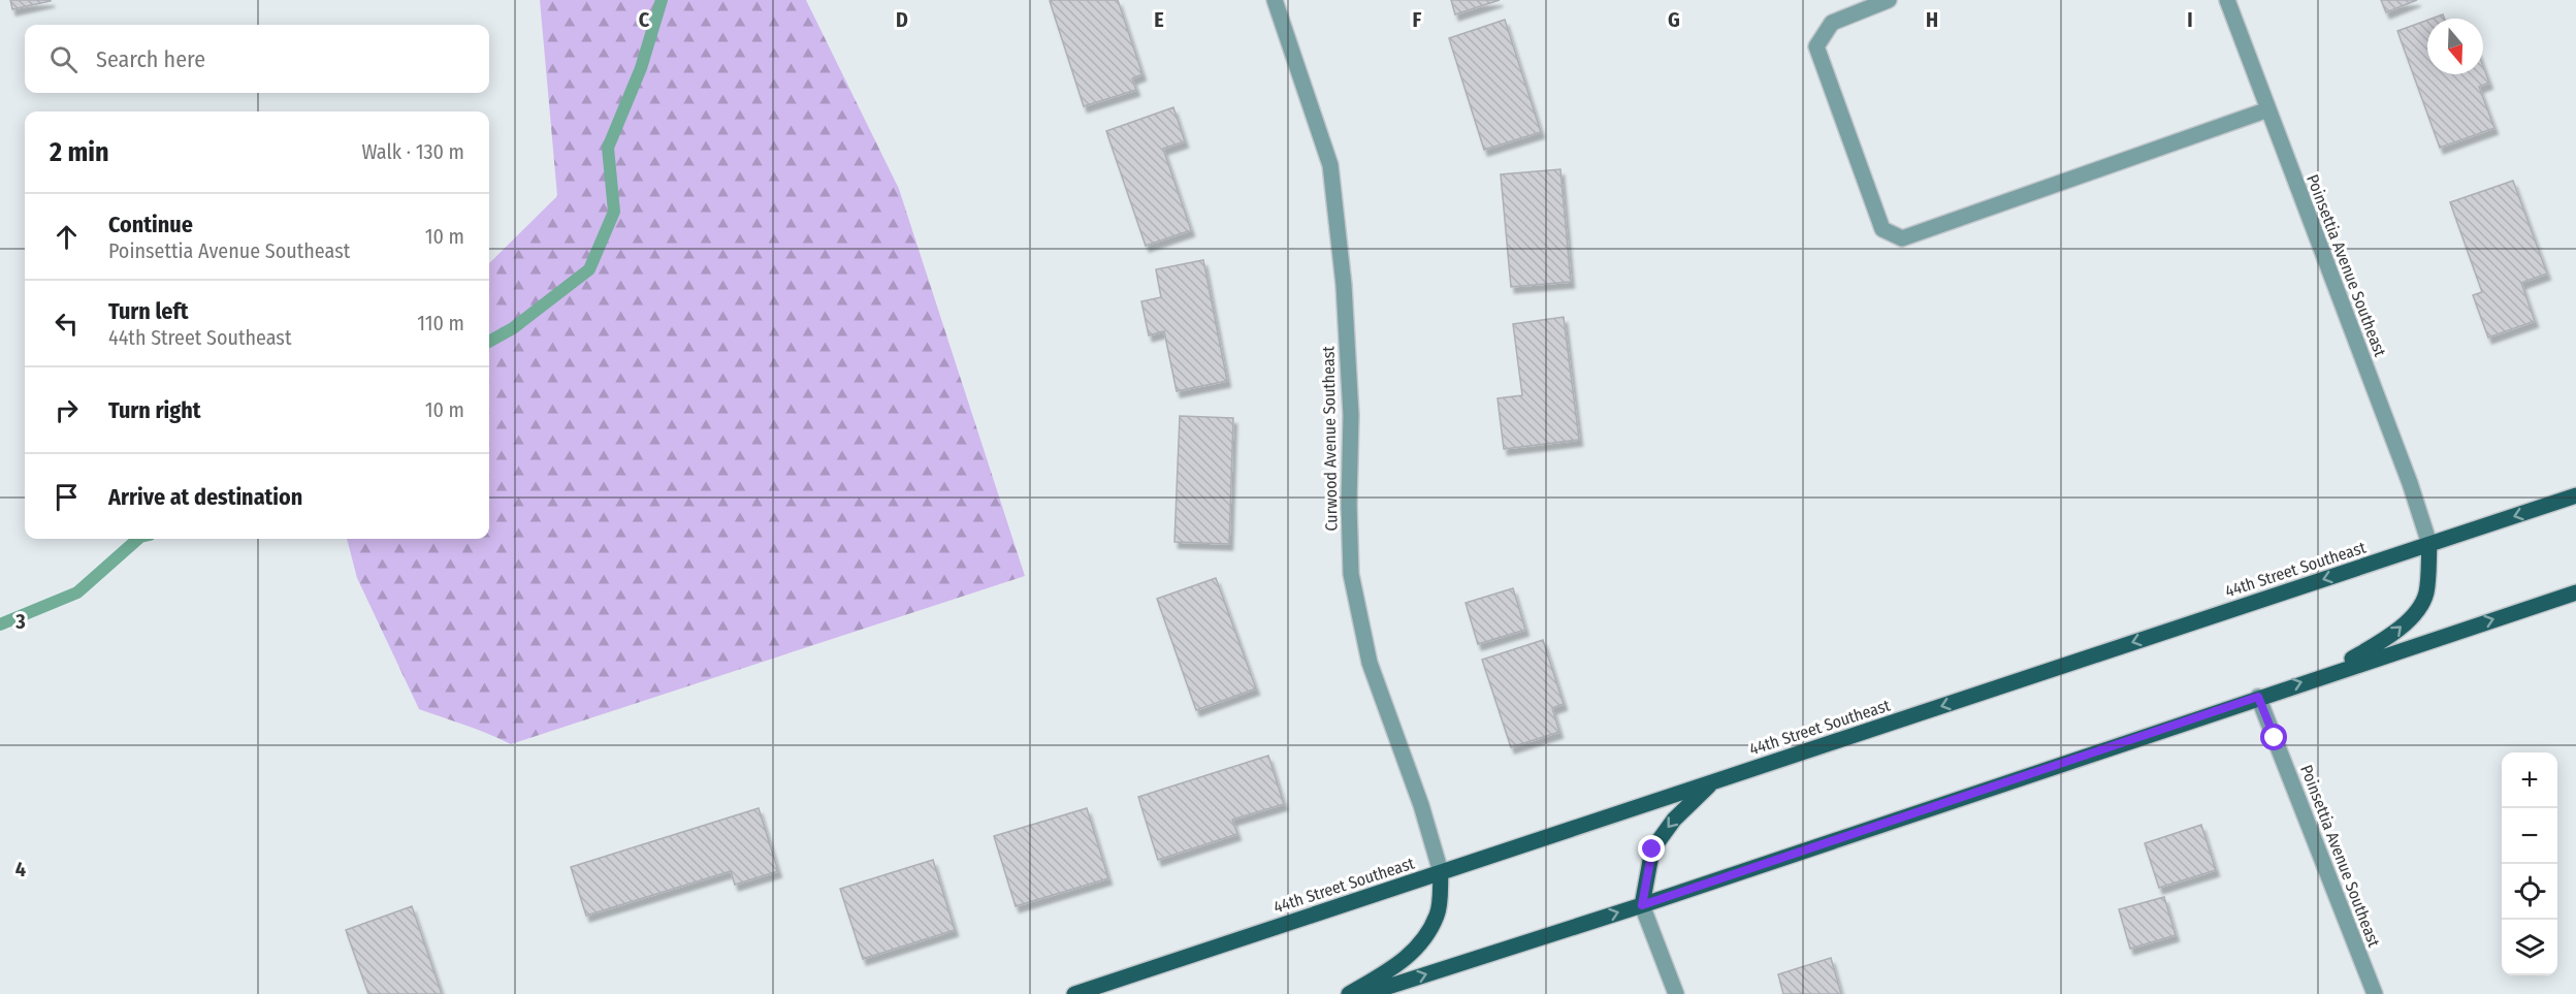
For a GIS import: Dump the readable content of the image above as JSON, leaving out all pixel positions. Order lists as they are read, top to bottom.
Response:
{
  "streets": {
    "main road": ["44th Street Southeast"],
    "street": ["Poinsettia Avenue Southeast", "Curwood Avenue Southeast"]
  },
  "crossings": [
    ["Poinsettia Avenue Southeast", "44th Street Southeast"],
    ["Curwood Avenue Southeast", "44th Street Southeast"]
  ],
  "north": "bottom",
  "page": {
    "search": "Search here",
    "heading": ["2 min", "Walk · 130 m"],
    "list": [
      ["Continue", "Poinsettia Avenue Southeast", "10 m"],
      ["Turn left", "44th Street Southeast", "110 m"],
      ["Turn right", "10 m"],
      "Arrive at destination"
    ],
    "map_buttons": ["+", "−"]
  },
  "grid": {
    "columns": [
      "C",
      "D",
      "E",
      "F",
      "G",
      "H",
      "I"
    ],
    "rows": ["3", "4"]
  }
}
